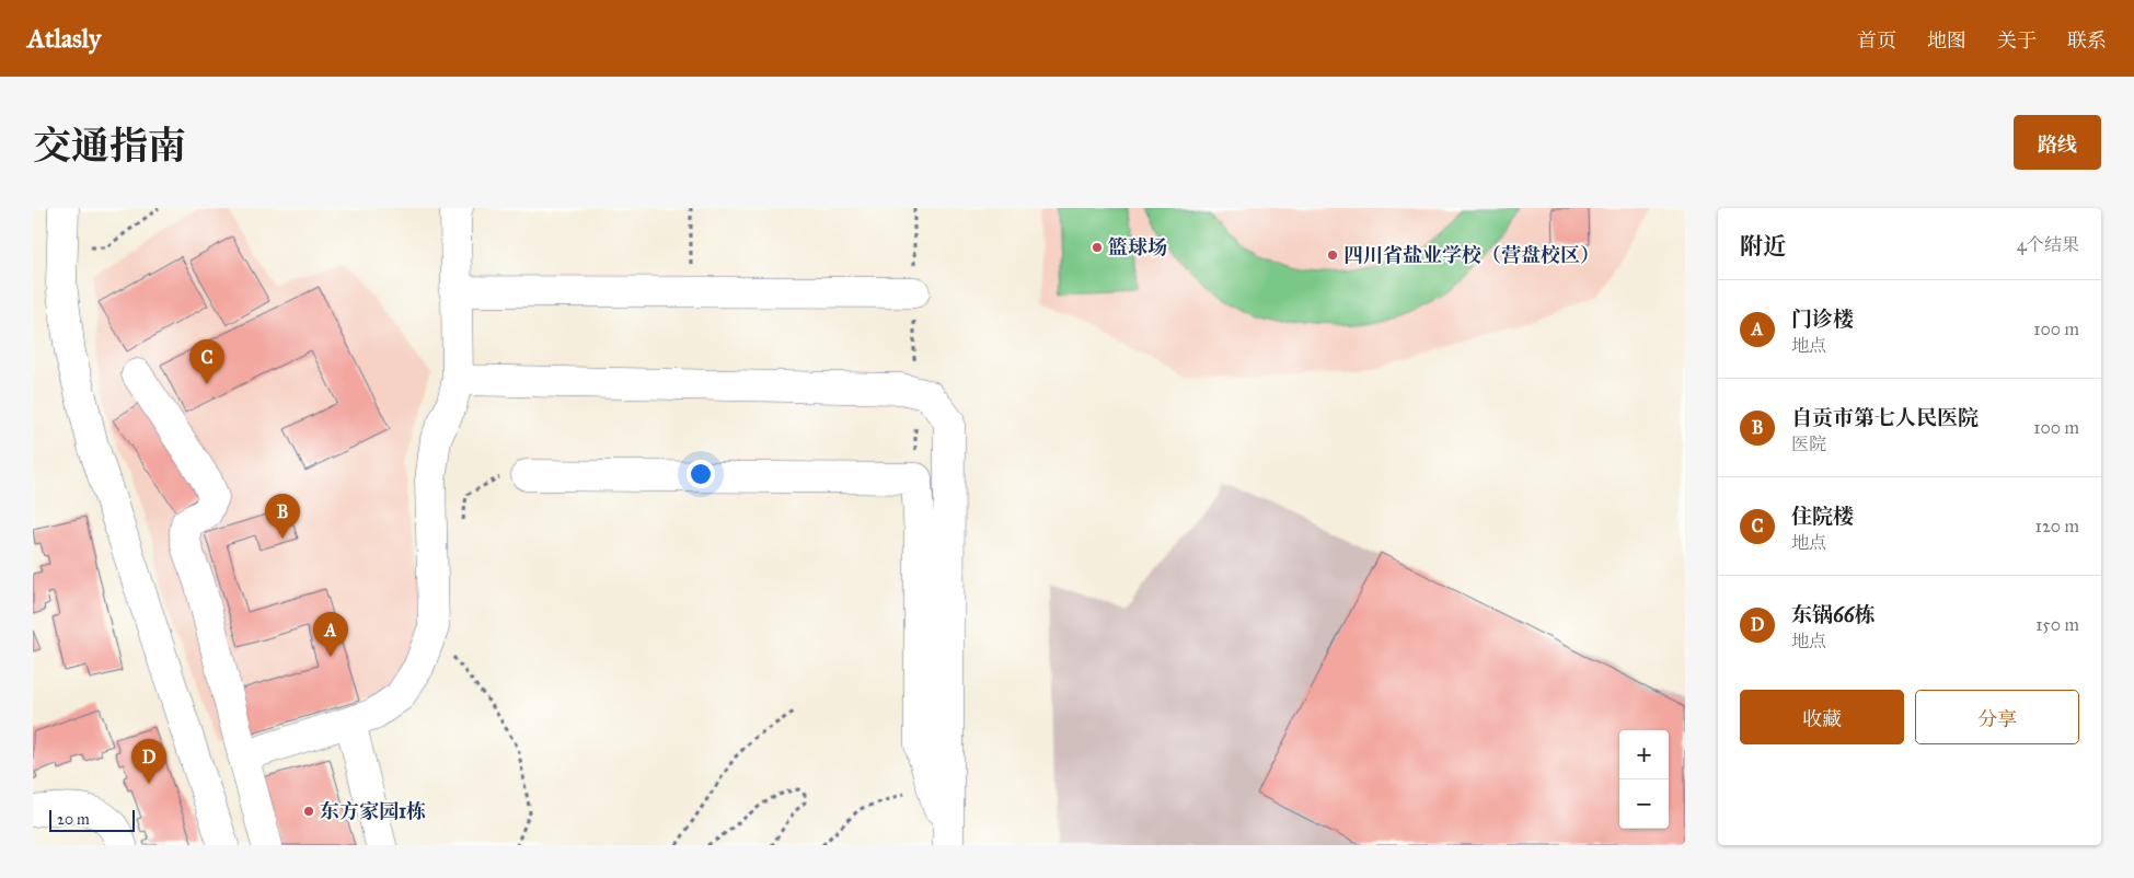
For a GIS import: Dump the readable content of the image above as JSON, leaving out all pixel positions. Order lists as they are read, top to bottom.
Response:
{
  "places": ["篮球场", "四川省盐业学校（营盘校区）", "东方家园1栋"],
  "scale_bar": "20 m",
  "page": {
    "header": "Atlasly",
    "nav": [
      "首页",
      "地图",
      "关于",
      "联系"
    ],
    "title": "交通指南",
    "buttons": [
      "路线",
      ["收藏", "分享"]
    ],
    "heading": ["附近", "4个结果"],
    "list": [
      {
        "mark": "A",
        "name": "门诊楼",
        "note": "地点",
        "value": "100 m"
      },
      {
        "mark": "B",
        "name": "自贡市第七人民医院",
        "note": "医院",
        "value": "100 m"
      },
      {
        "mark": "C",
        "name": "住院楼",
        "note": "地点",
        "value": "120 m"
      },
      {
        "mark": "D",
        "name": "东锅66栋",
        "note": "地点",
        "value": "150 m"
      }
    ],
    "pins": [
      "C",
      "B",
      "A",
      "D"
    ],
    "map_buttons": ["+", "−"],
    "scale": "20 m"
  }
}
